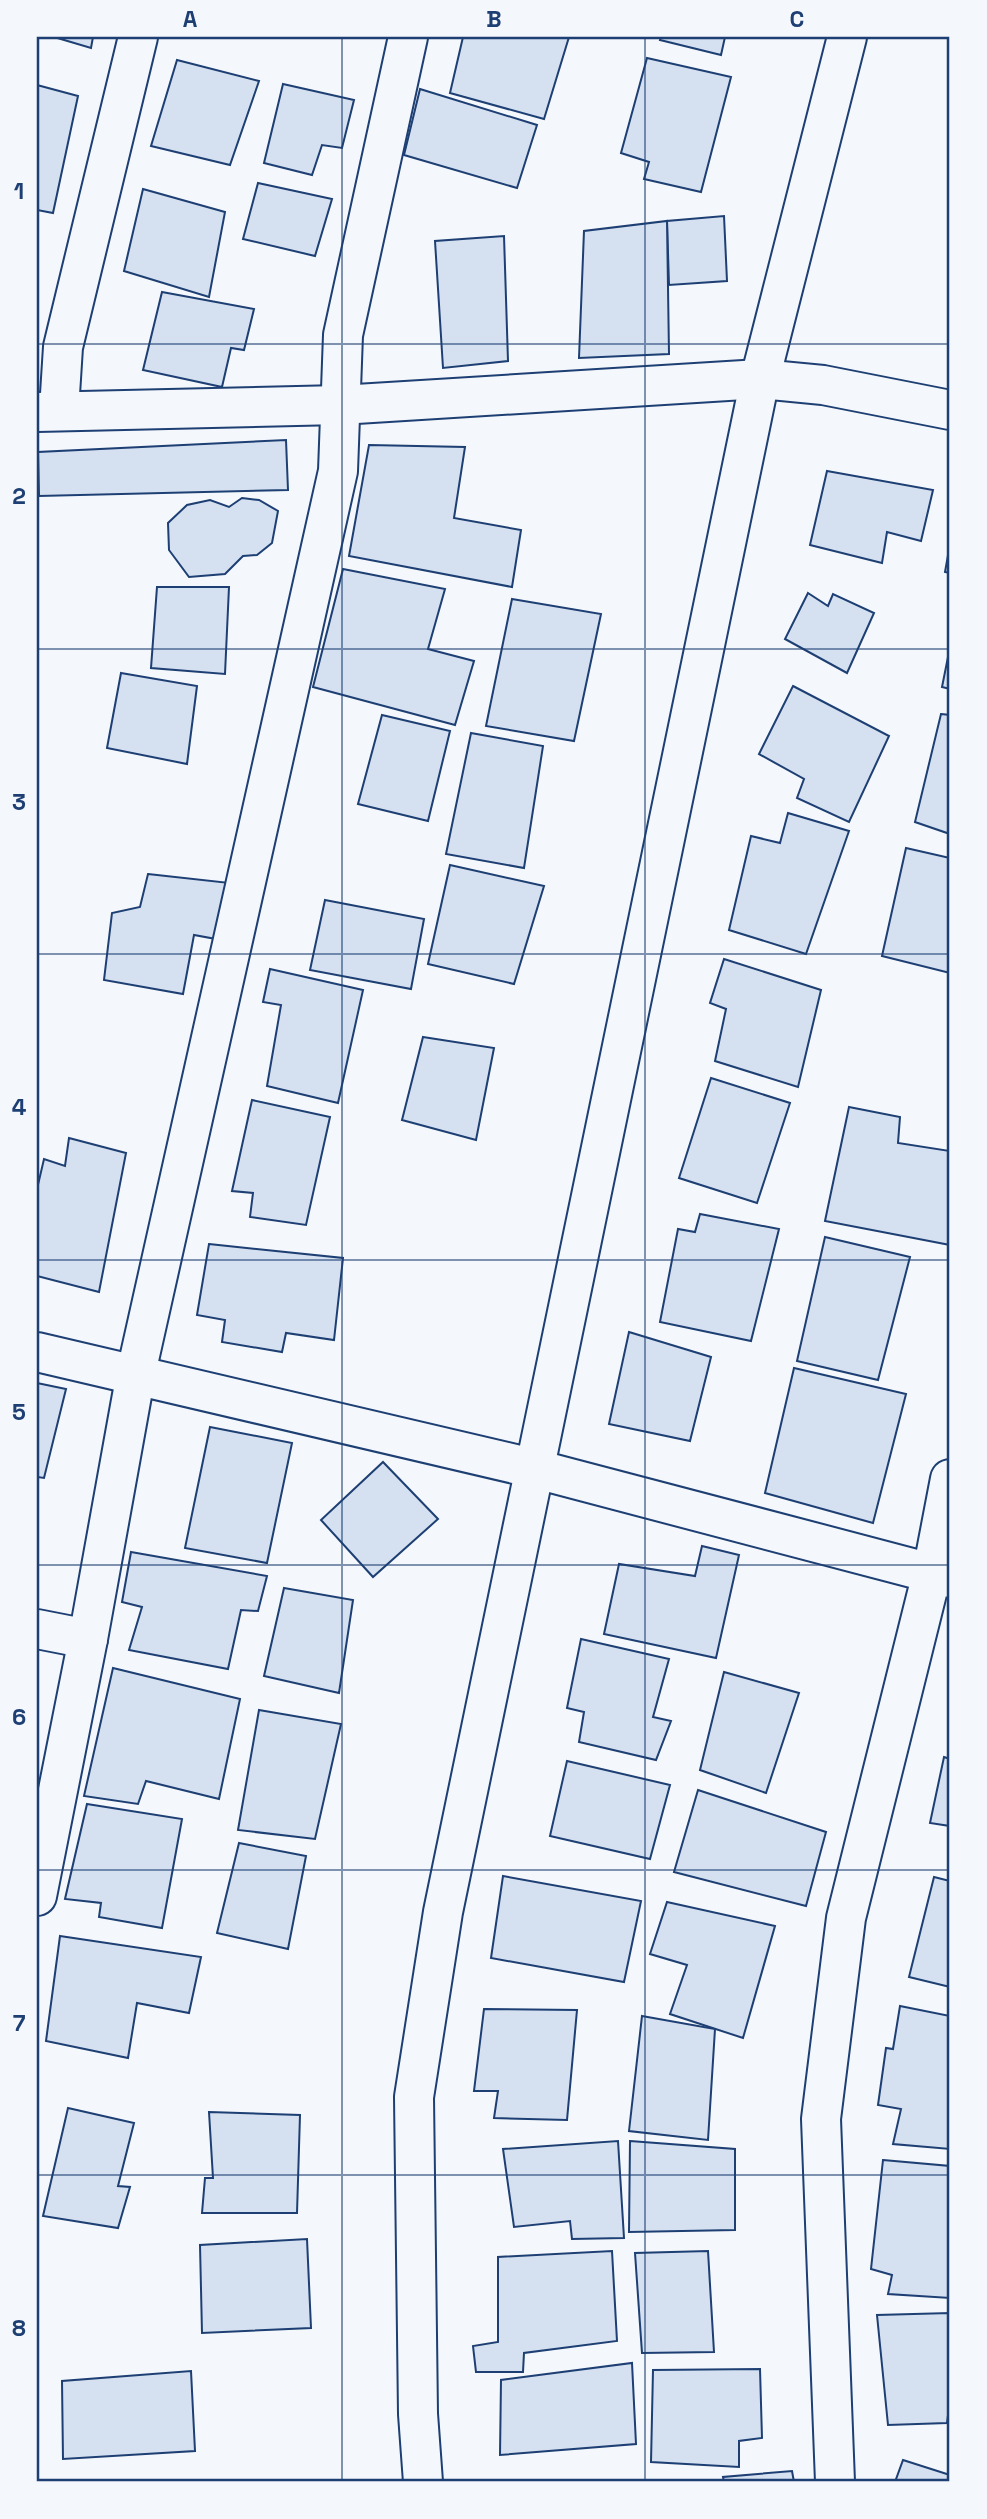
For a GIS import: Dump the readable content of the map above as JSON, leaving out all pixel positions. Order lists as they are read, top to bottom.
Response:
{
  "grid": {
    "columns": ["A", "B", "C"],
    "rows": [
      "1",
      "2",
      "3",
      "4",
      "5",
      "6",
      "7",
      "8"
    ]
  }
}
